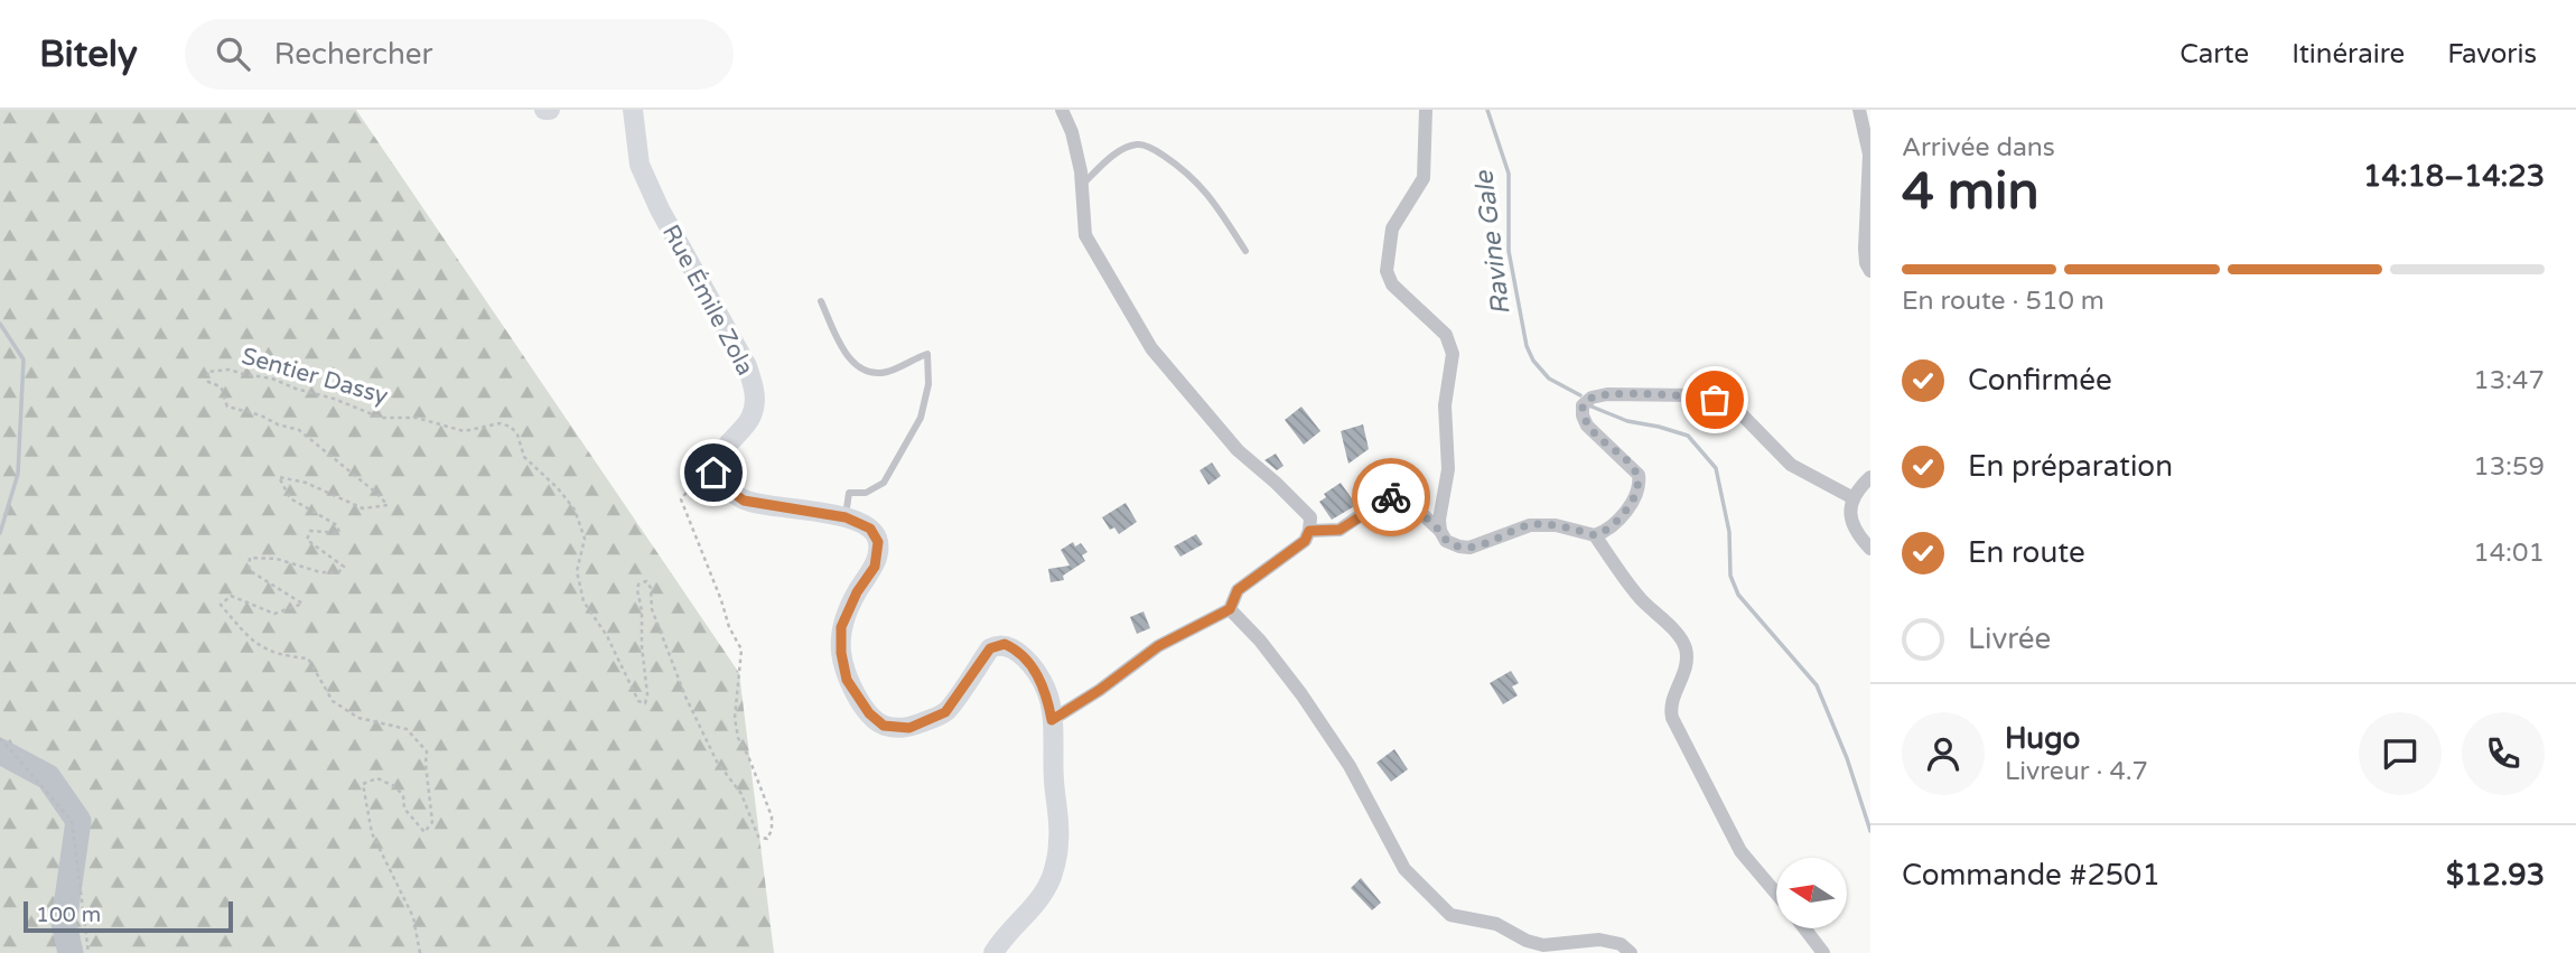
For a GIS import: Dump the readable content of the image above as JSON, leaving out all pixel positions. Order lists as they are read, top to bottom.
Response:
{
  "streets": {
    "main road": ["Rue Émile Zola"],
    "path": ["Sentier Dassy"]
  },
  "water": ["Ravine Gale"],
  "scale_bar": "100 m",
  "north": "left",
  "page": {
    "header": "Bitely",
    "search": "Rechercher",
    "nav": ["Carte", "Itinéraire", "Favoris"],
    "heading": ["4 min", "Arrivée dans", "14:18–14:23"],
    "panel": [
      "Hugo",
      "Livreur · 4.7",
      "Commande #2501",
      "$12.93"
    ],
    "bar": "En route · 510 m",
    "list": [
      ["Confirmée", "13:47"],
      ["En préparation", "13:59"],
      ["En route", "14:01"],
      "Livrée"
    ],
    "scale": "100 m"
  }
}
